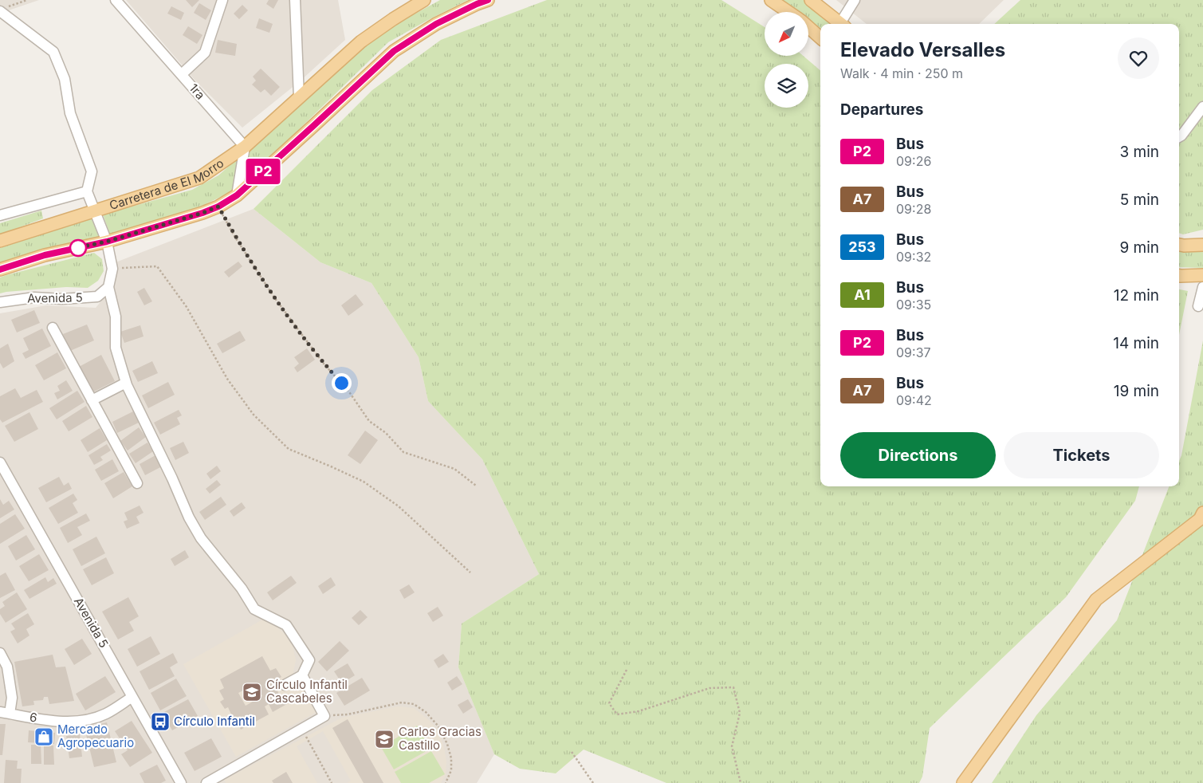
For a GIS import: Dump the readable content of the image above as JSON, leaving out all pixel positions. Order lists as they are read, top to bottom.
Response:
{
  "streets": {
    "main road": ["Carretera de El Morro"],
    "street": ["1ra", "Avenida 5", "6"]
  },
  "crossings": [
    ["1ra", "Carretera de El Morro"],
    ["Avenida 5", "6"]
  ],
  "places": {
    "school or university": ["Círculo Infantil Cascabeles", "Carlos Gracias Castillo"],
    "bus stop": ["Círculo Infantil"],
    "shop": ["Mercado Agropecuario"]
  },
  "lines": ["bus line P2"],
  "north": "bottom left",
  "page": {
    "on_map": "P2",
    "heading": [
      ["Elevado Versalles", "Walk · 4 min · 250 m"],
      "Departures"
    ],
    "list": [
      {
        "mark": "P2",
        "name": "Bus",
        "note": "09:26",
        "value": "3 min"
      },
      {
        "mark": "A7",
        "name": "Bus",
        "note": "09:28",
        "value": "5 min"
      },
      {
        "mark": "253",
        "name": "Bus",
        "note": "09:32",
        "value": "9 min"
      },
      {
        "mark": "A1",
        "name": "Bus",
        "note": "09:35",
        "value": "12 min"
      },
      {
        "mark": "P2",
        "name": "Bus",
        "note": "09:37",
        "value": "14 min"
      },
      {
        "mark": "A7",
        "name": "Bus",
        "note": "09:42",
        "value": "19 min"
      }
    ],
    "buttons": ["Directions", "Tickets"]
  }
}
